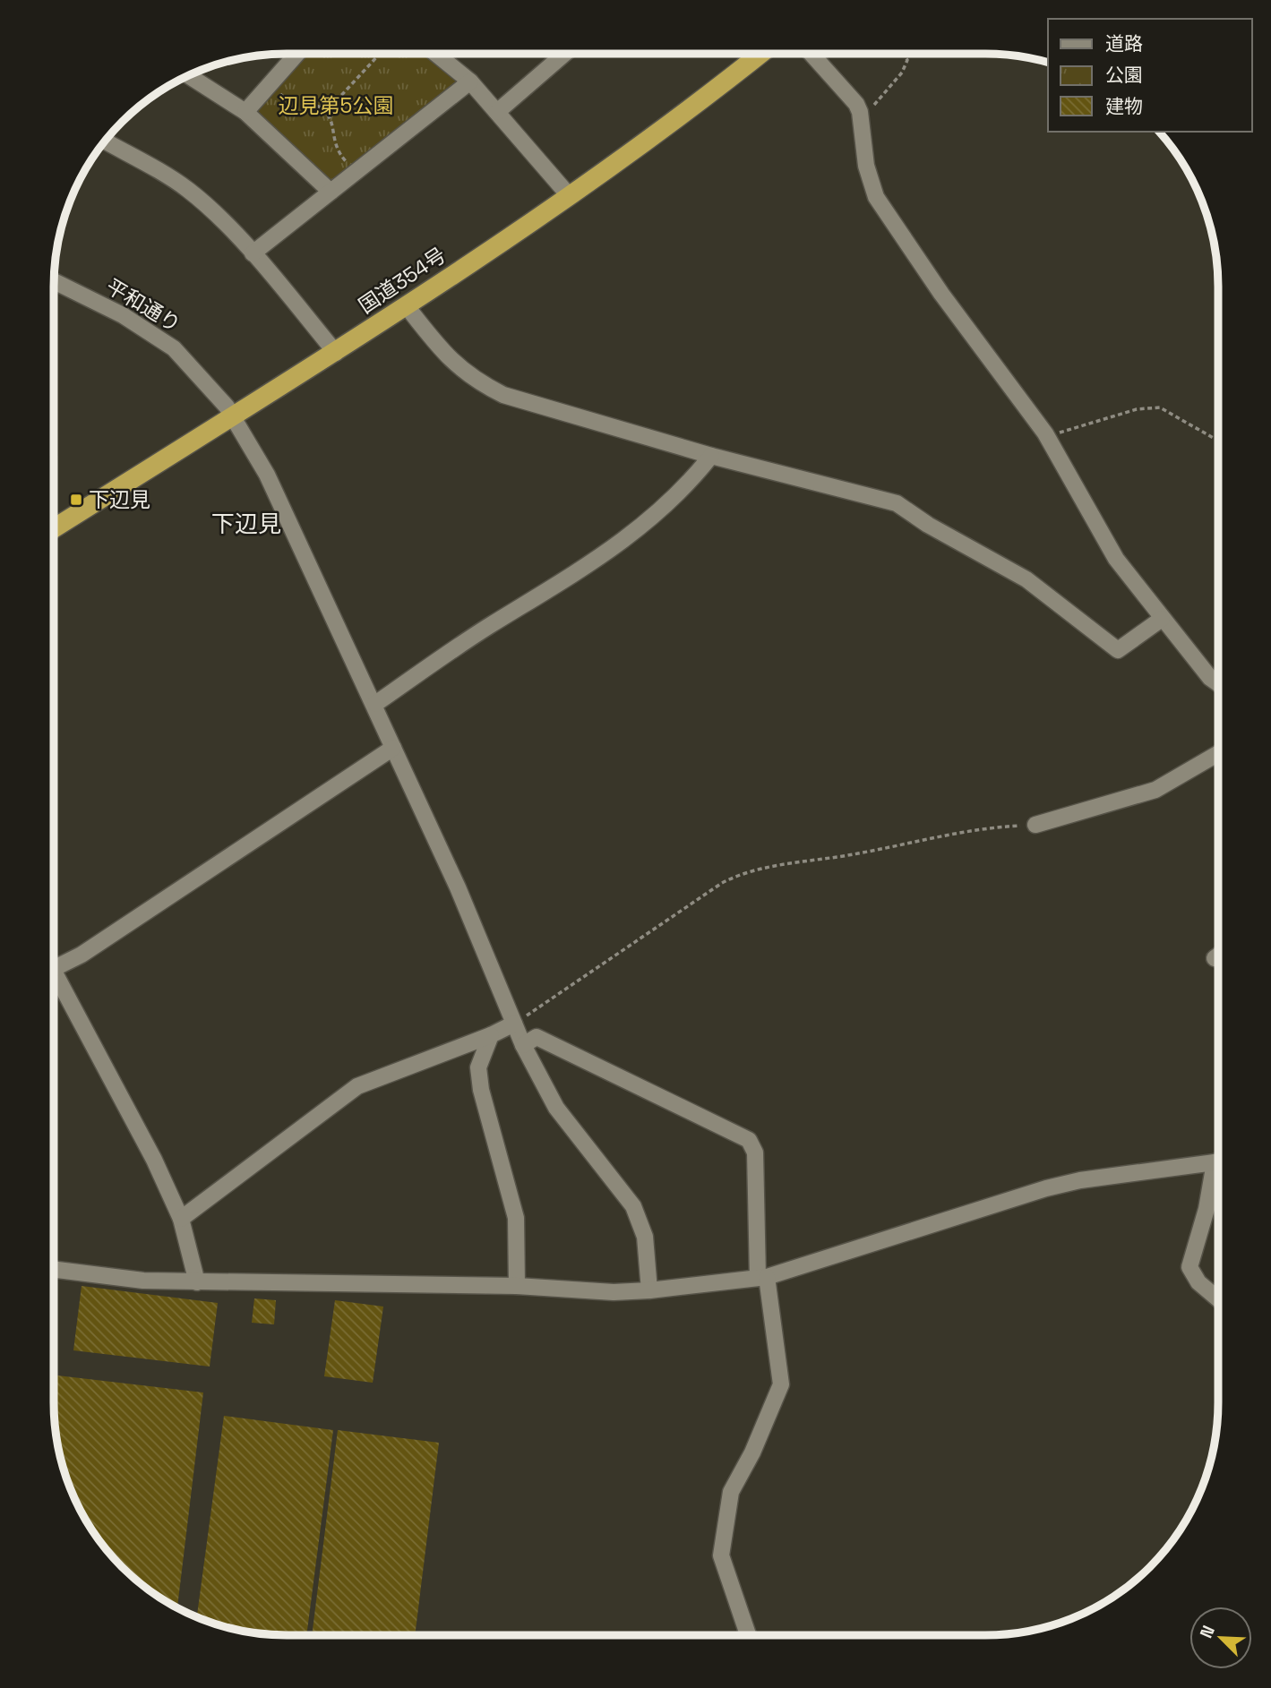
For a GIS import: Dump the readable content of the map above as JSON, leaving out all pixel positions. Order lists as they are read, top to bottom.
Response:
{
  "streets": {
    "highway": ["国道354号"],
    "street": ["平和通り"]
  },
  "crossings": [
    ["国道354号", "平和通り"]
  ],
  "districts": ["下辺見"],
  "parks": ["辺見第5公園"],
  "places": {
    "transit": ["下辺見"]
  },
  "legend": ["道路", "公園", "建物"],
  "north": "top left"
}
